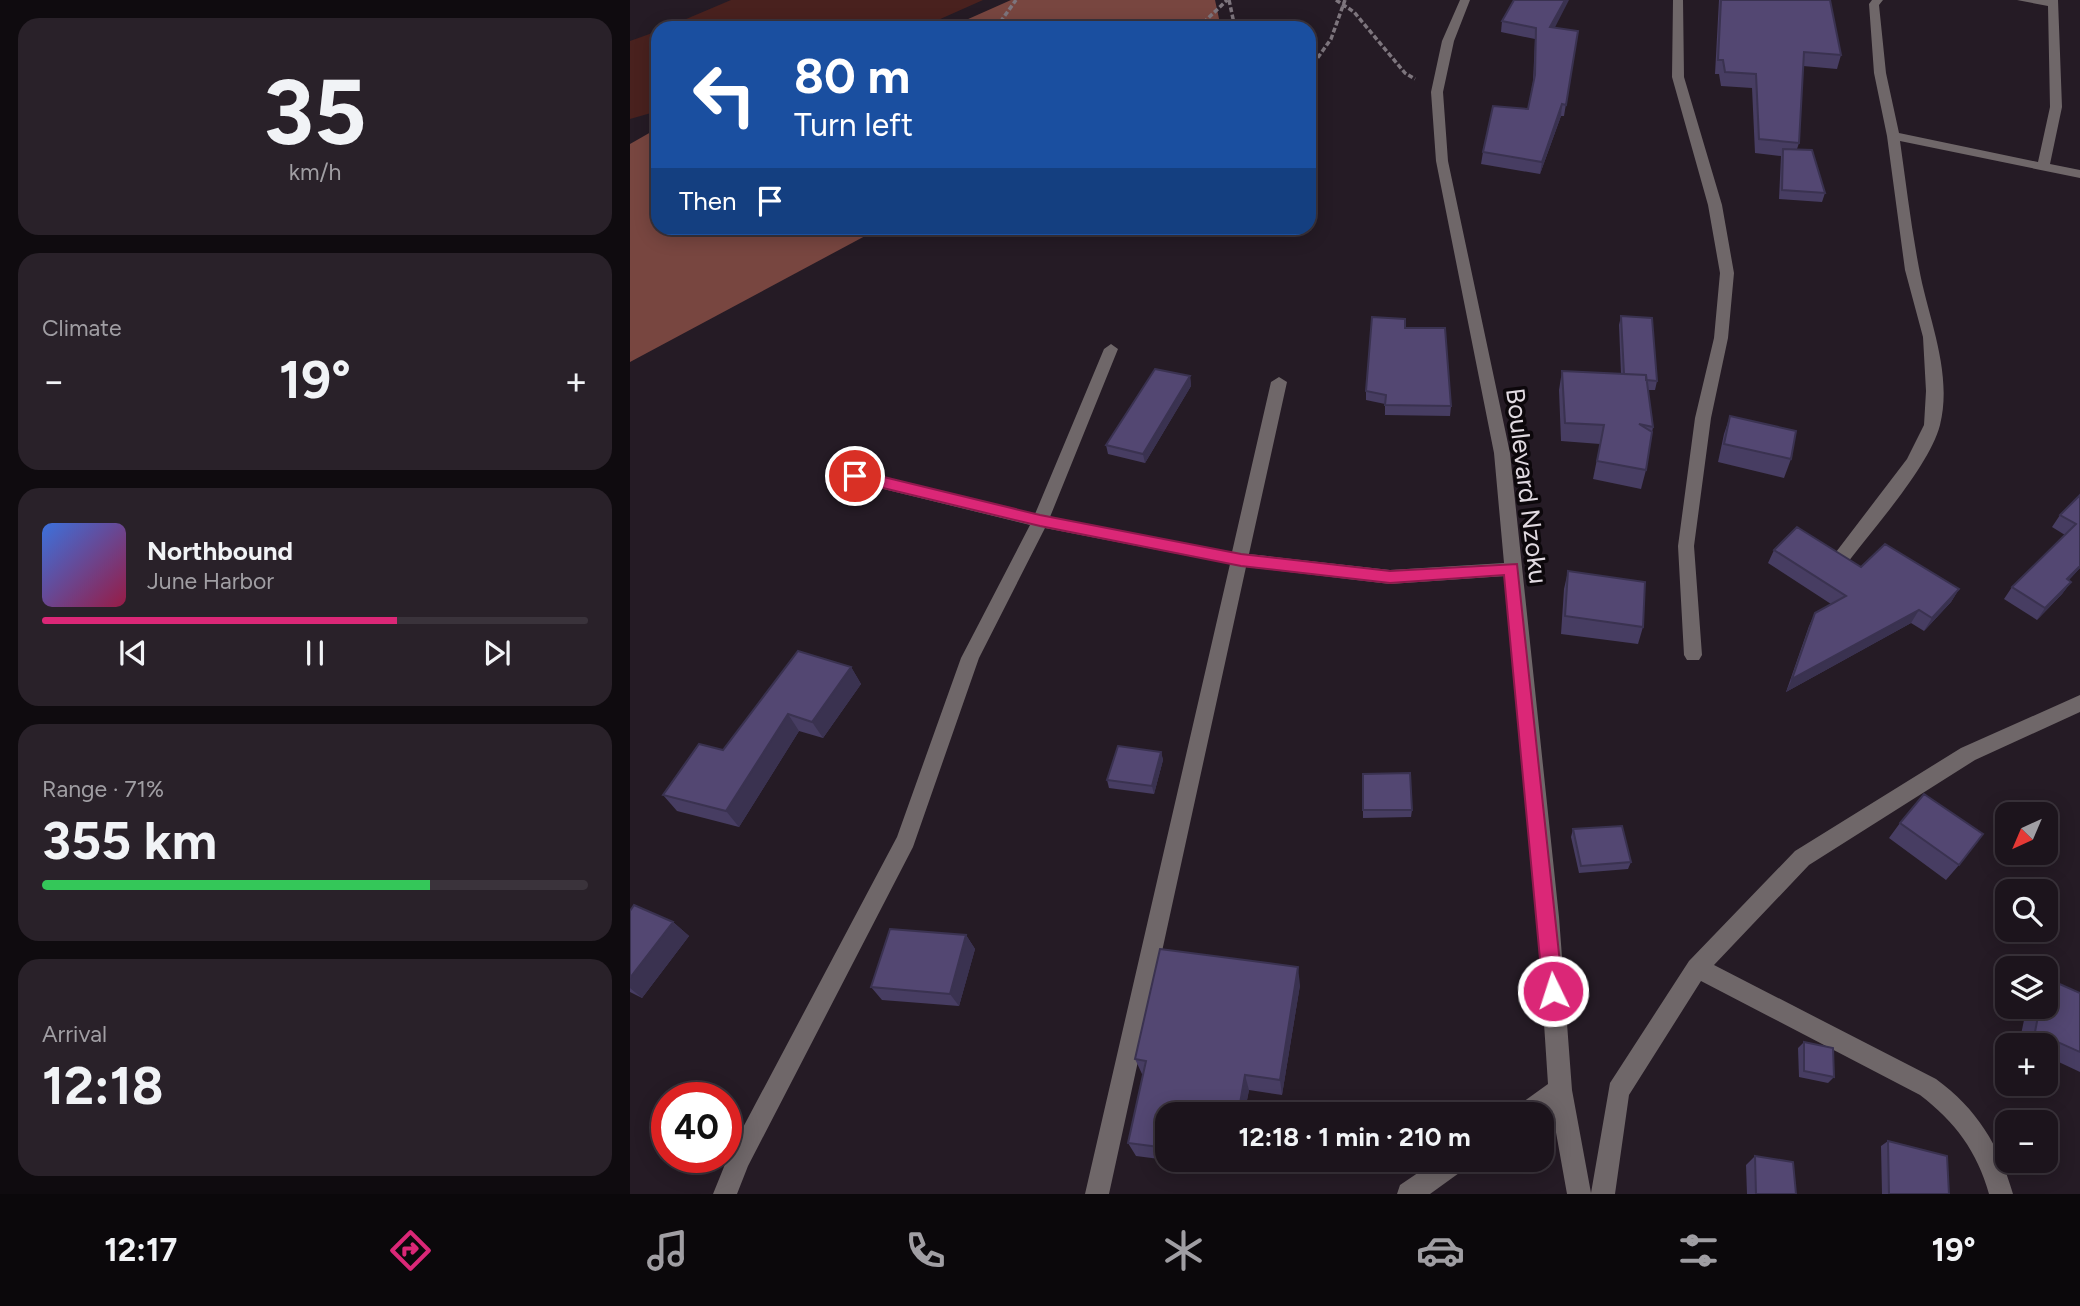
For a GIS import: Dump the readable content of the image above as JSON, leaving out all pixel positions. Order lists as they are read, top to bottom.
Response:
{
  "streets": {
    "street": ["Boulevard Nzoku"]
  },
  "north": "bottom left",
  "page": {
    "tile": [
      ["35", "km/h"],
      "Climate",
      ["Range · 71%", "355 km"],
      ["Arrival", "12:18"]
    ],
    "turn": ["80 m", "Turn left"],
    "then": "Then",
    "heat": ["−", "19°", "+"],
    "song": ["Northbound", "June Harbor"],
    "map_buttons": ["+", "−"],
    "limit": "40",
    "trip": "12:18 · 1 min · 210 m",
    "tabs": ["12:17", "19°"]
  }
}
